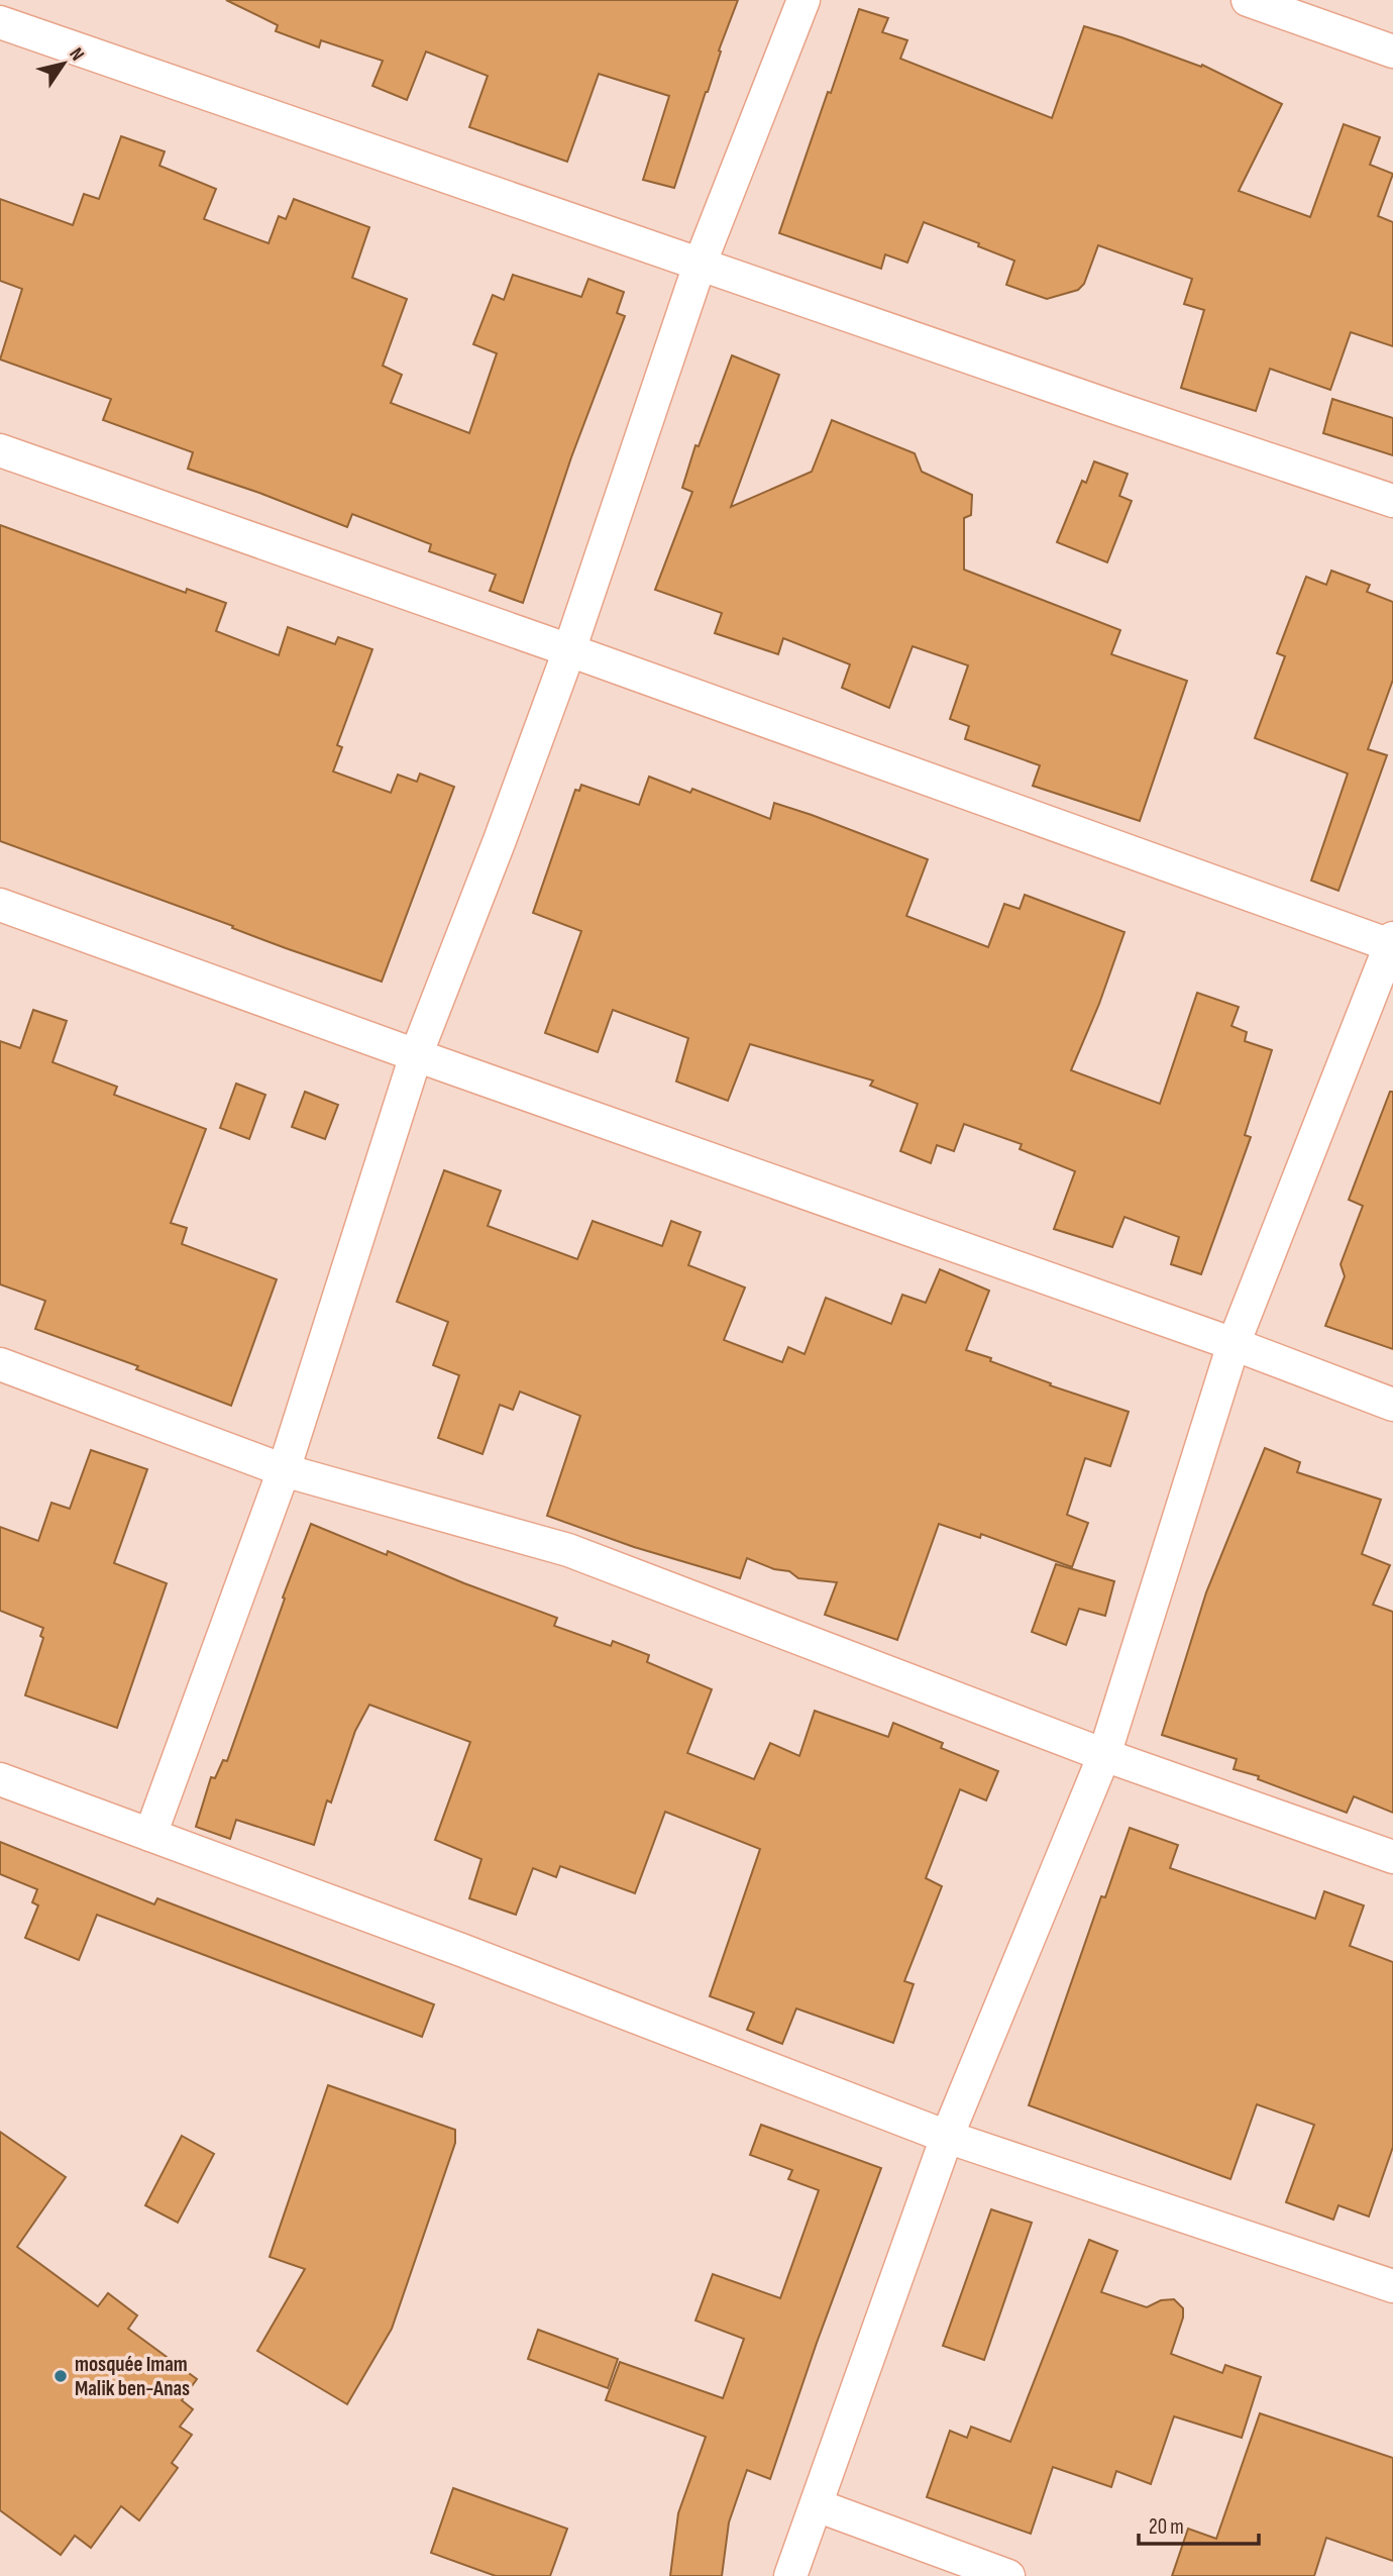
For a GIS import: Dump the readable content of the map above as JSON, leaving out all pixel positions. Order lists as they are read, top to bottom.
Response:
{
  "places": ["mosquée Imam Malik ben-Anas"],
  "scale_bar": "20 m",
  "north": "top right"
}
